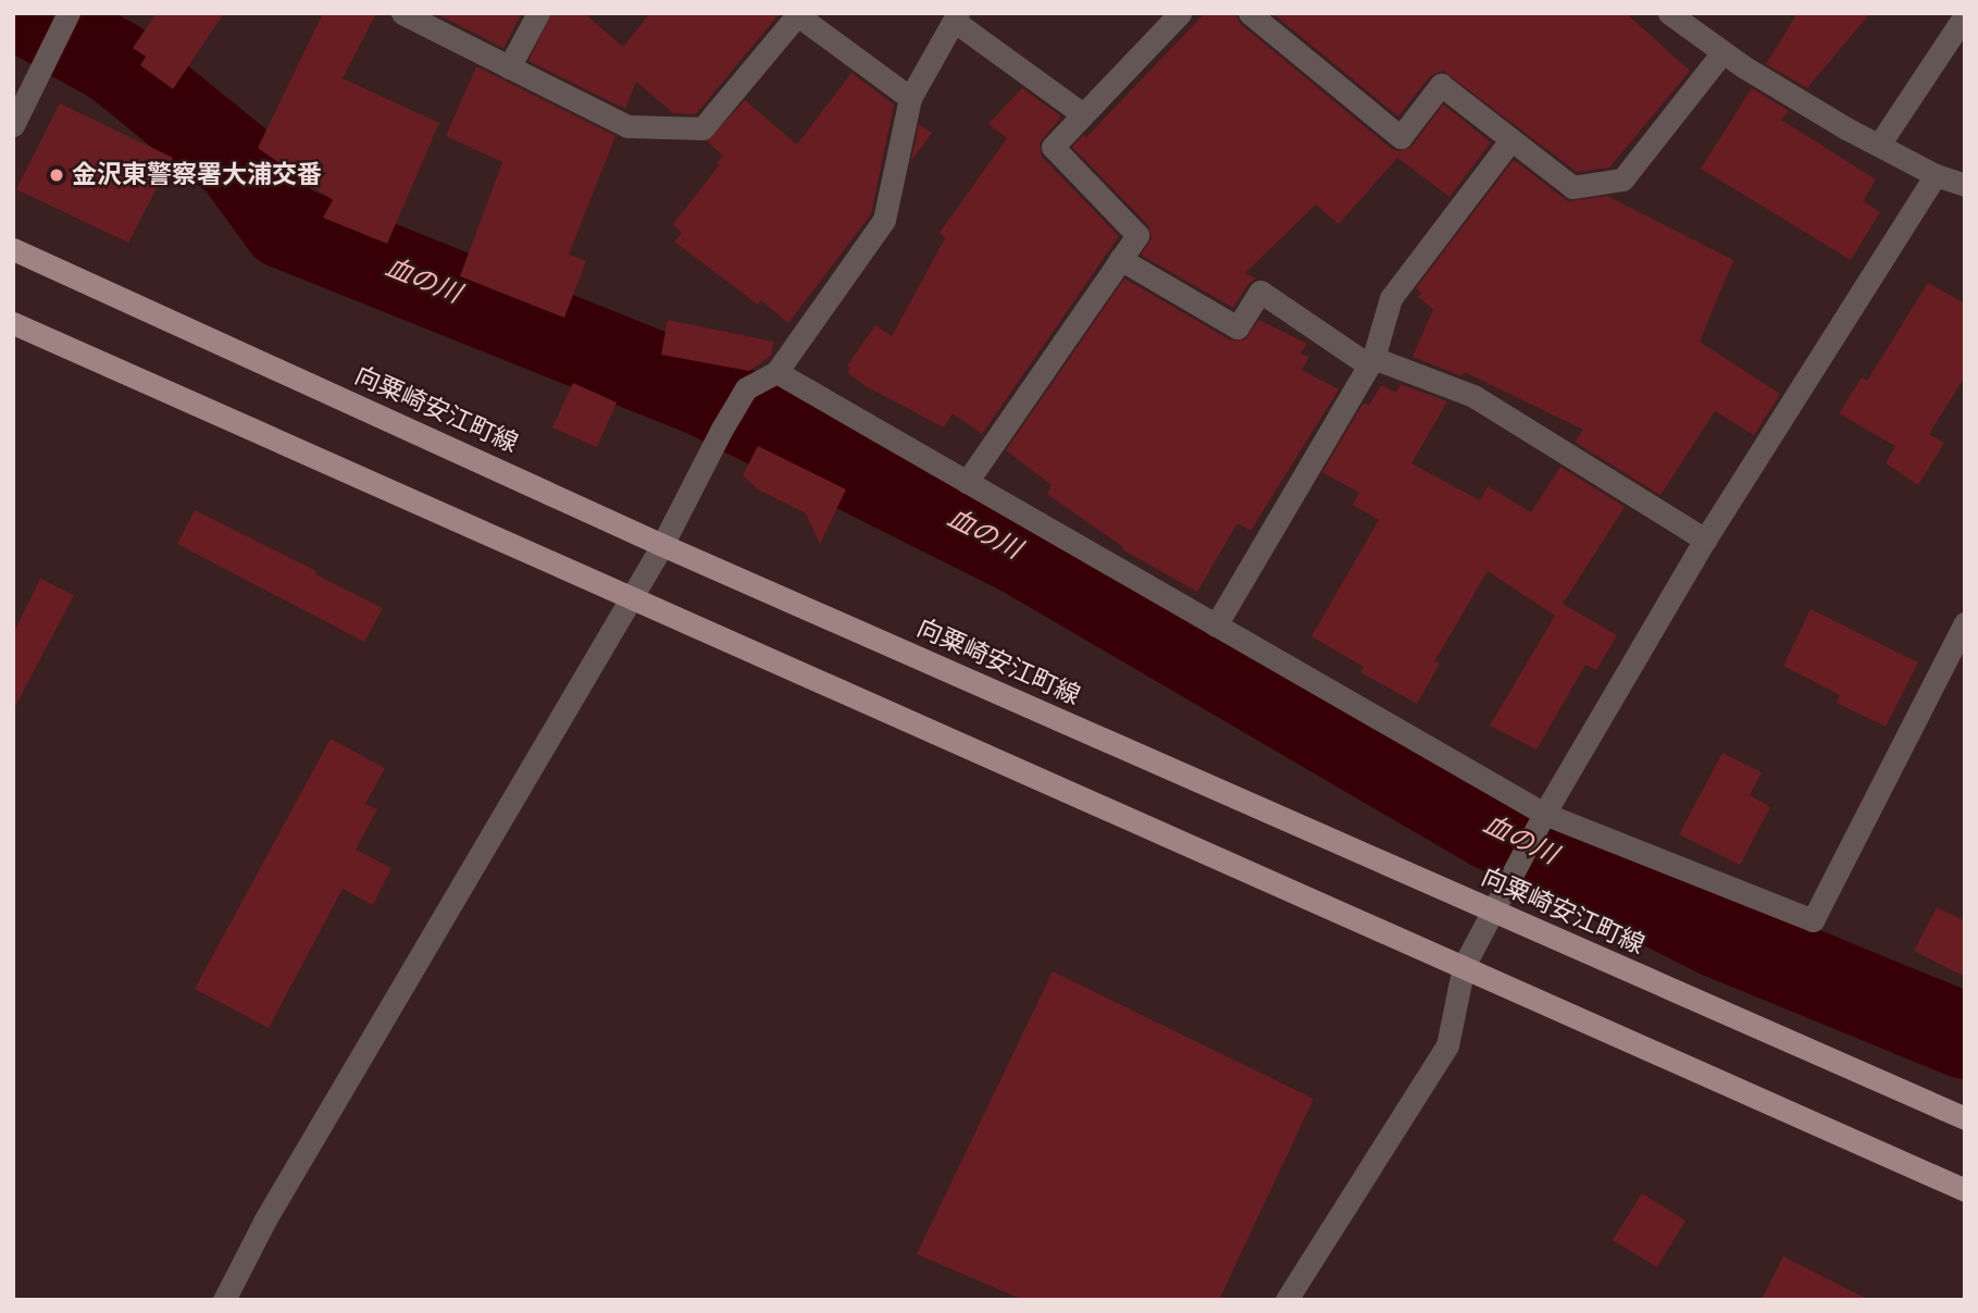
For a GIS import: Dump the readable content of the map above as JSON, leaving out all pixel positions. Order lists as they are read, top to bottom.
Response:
{
  "streets": {
    "main road": ["向粟崎安江町線"]
  },
  "water": ["血の川"],
  "places": ["金沢東警察署大浦交番"]
}
